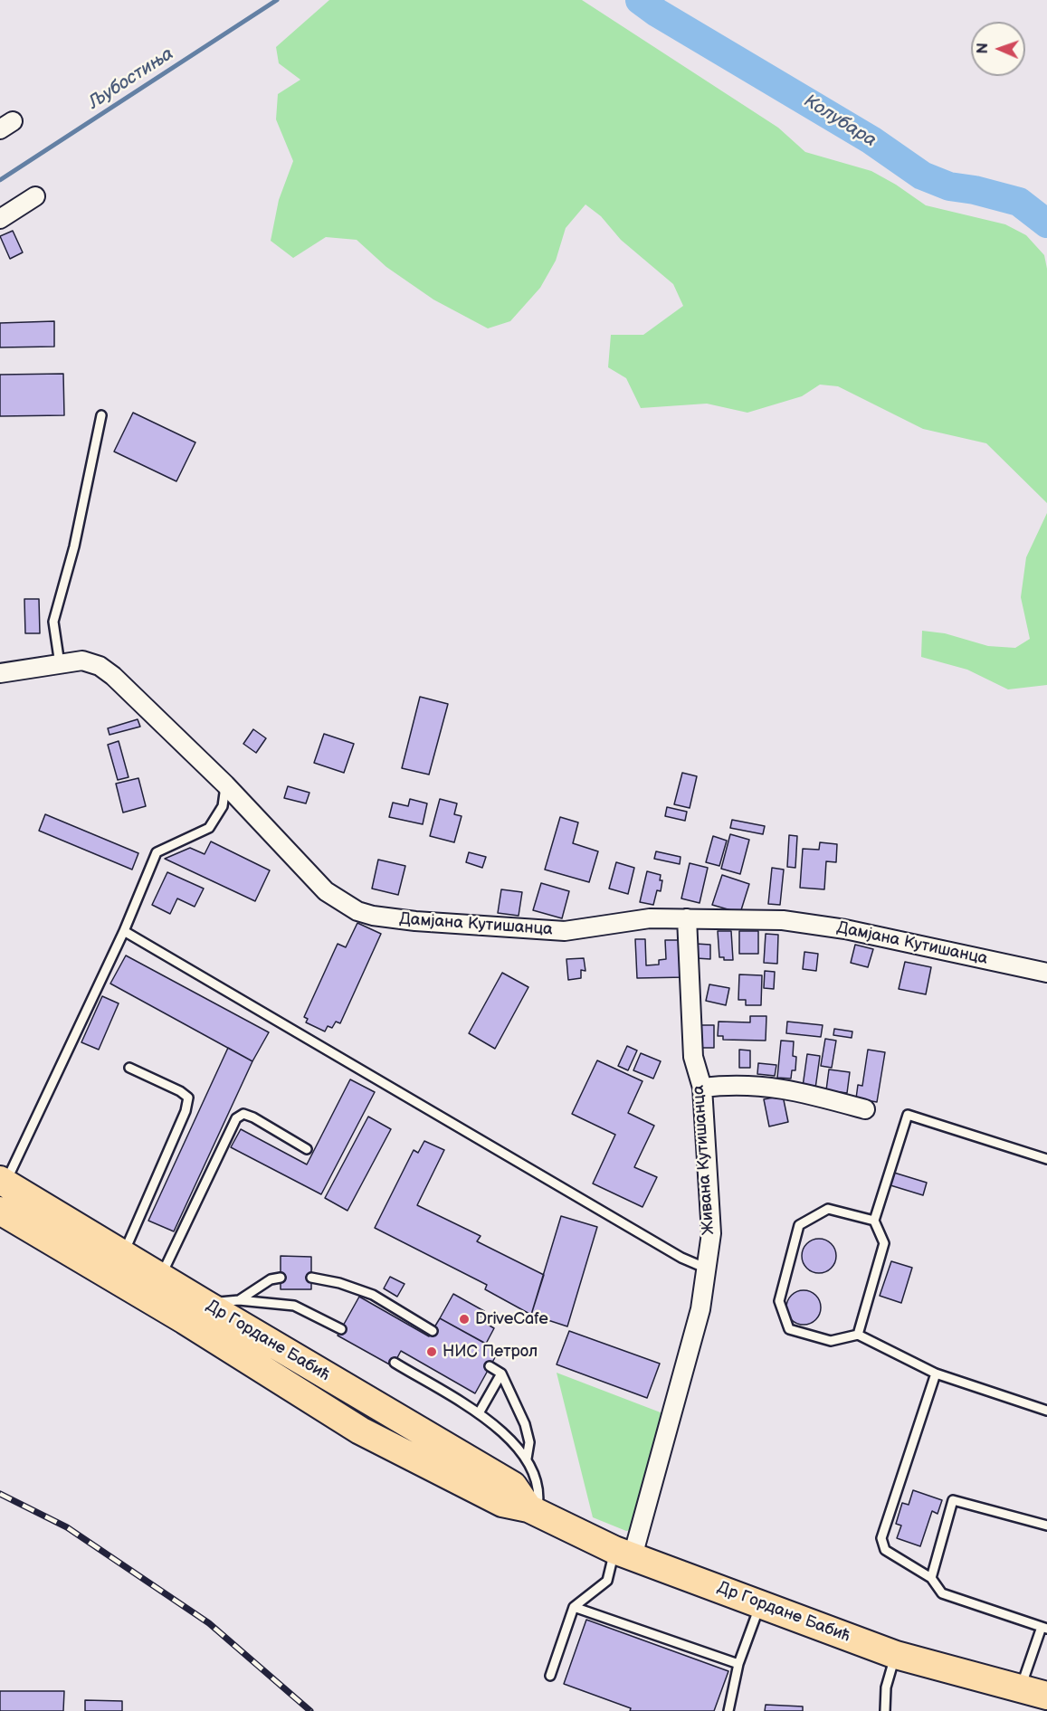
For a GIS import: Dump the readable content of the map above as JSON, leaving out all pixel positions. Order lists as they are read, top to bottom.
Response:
{
  "streets": {
    "main road": ["Др Гордане Бабић"],
    "street": ["Дамјана Кутишанца", "Живана Кутишанца"]
  },
  "crossings": [
    ["Дамјана Кутишанца", "Живана Кутишанца"],
    ["Живана Кутишанца", "Др Гордане Бабић"]
  ],
  "water": ["Љубостиња", "Колубара"],
  "places": ["DriveCafe", "НИС Петрол"],
  "north": "left"
}
